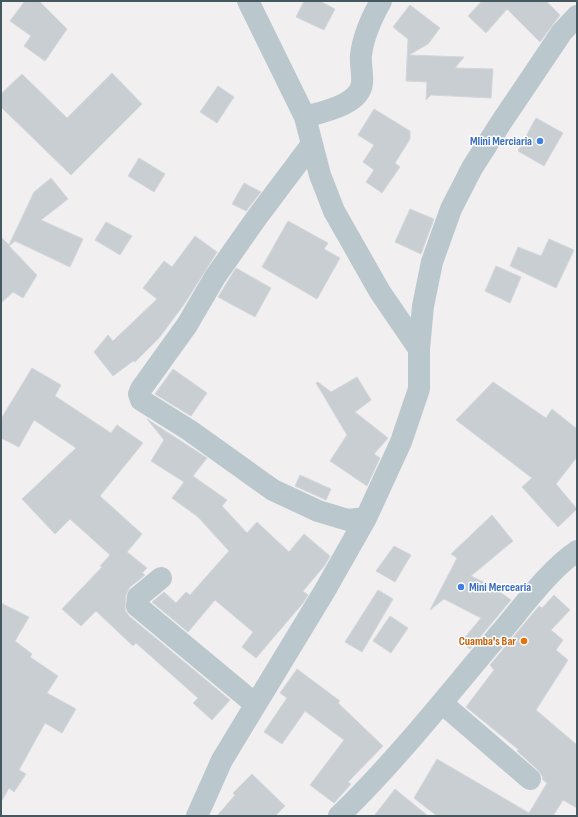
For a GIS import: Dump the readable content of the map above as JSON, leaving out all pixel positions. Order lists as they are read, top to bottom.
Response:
{
  "places": ["MIini Merciaria", "Mini Mercearia", "Cuamba's Bar"]
}
